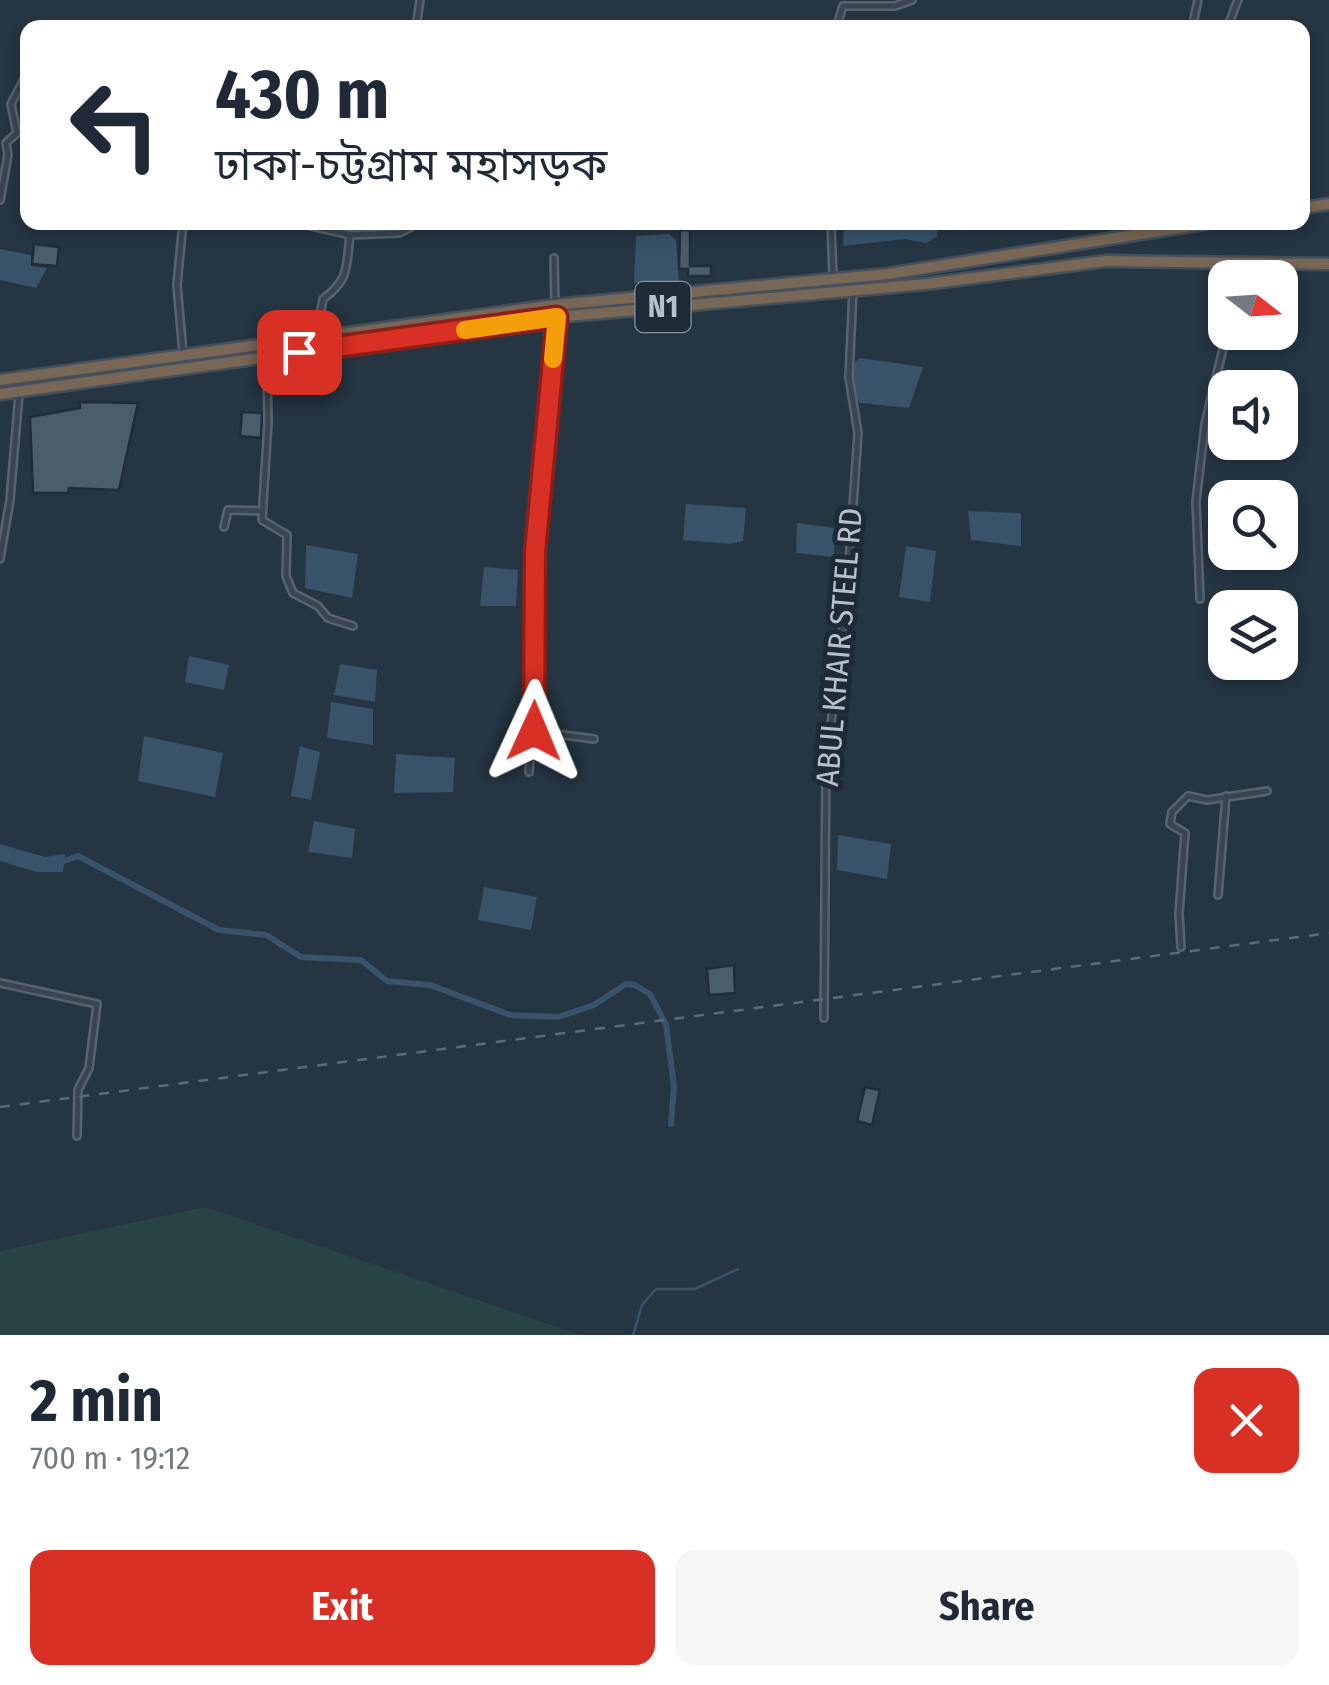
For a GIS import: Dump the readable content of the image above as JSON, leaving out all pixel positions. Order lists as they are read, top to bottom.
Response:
{
  "streets": {
    "highway": ["N1"],
    "street": ["ABUL KHAIR STEEL RD"]
  },
  "crossings": [
    ["N1", "ABUL KHAIR STEEL RD"]
  ],
  "north": "right",
  "page": {
    "turn": ["430 m", "ঢাকা-চট্টগ্রাম মহাসড়ক"],
    "heading": ["2 min", "700 m · 19:12"],
    "buttons": ["Exit", "Share"]
  }
}
